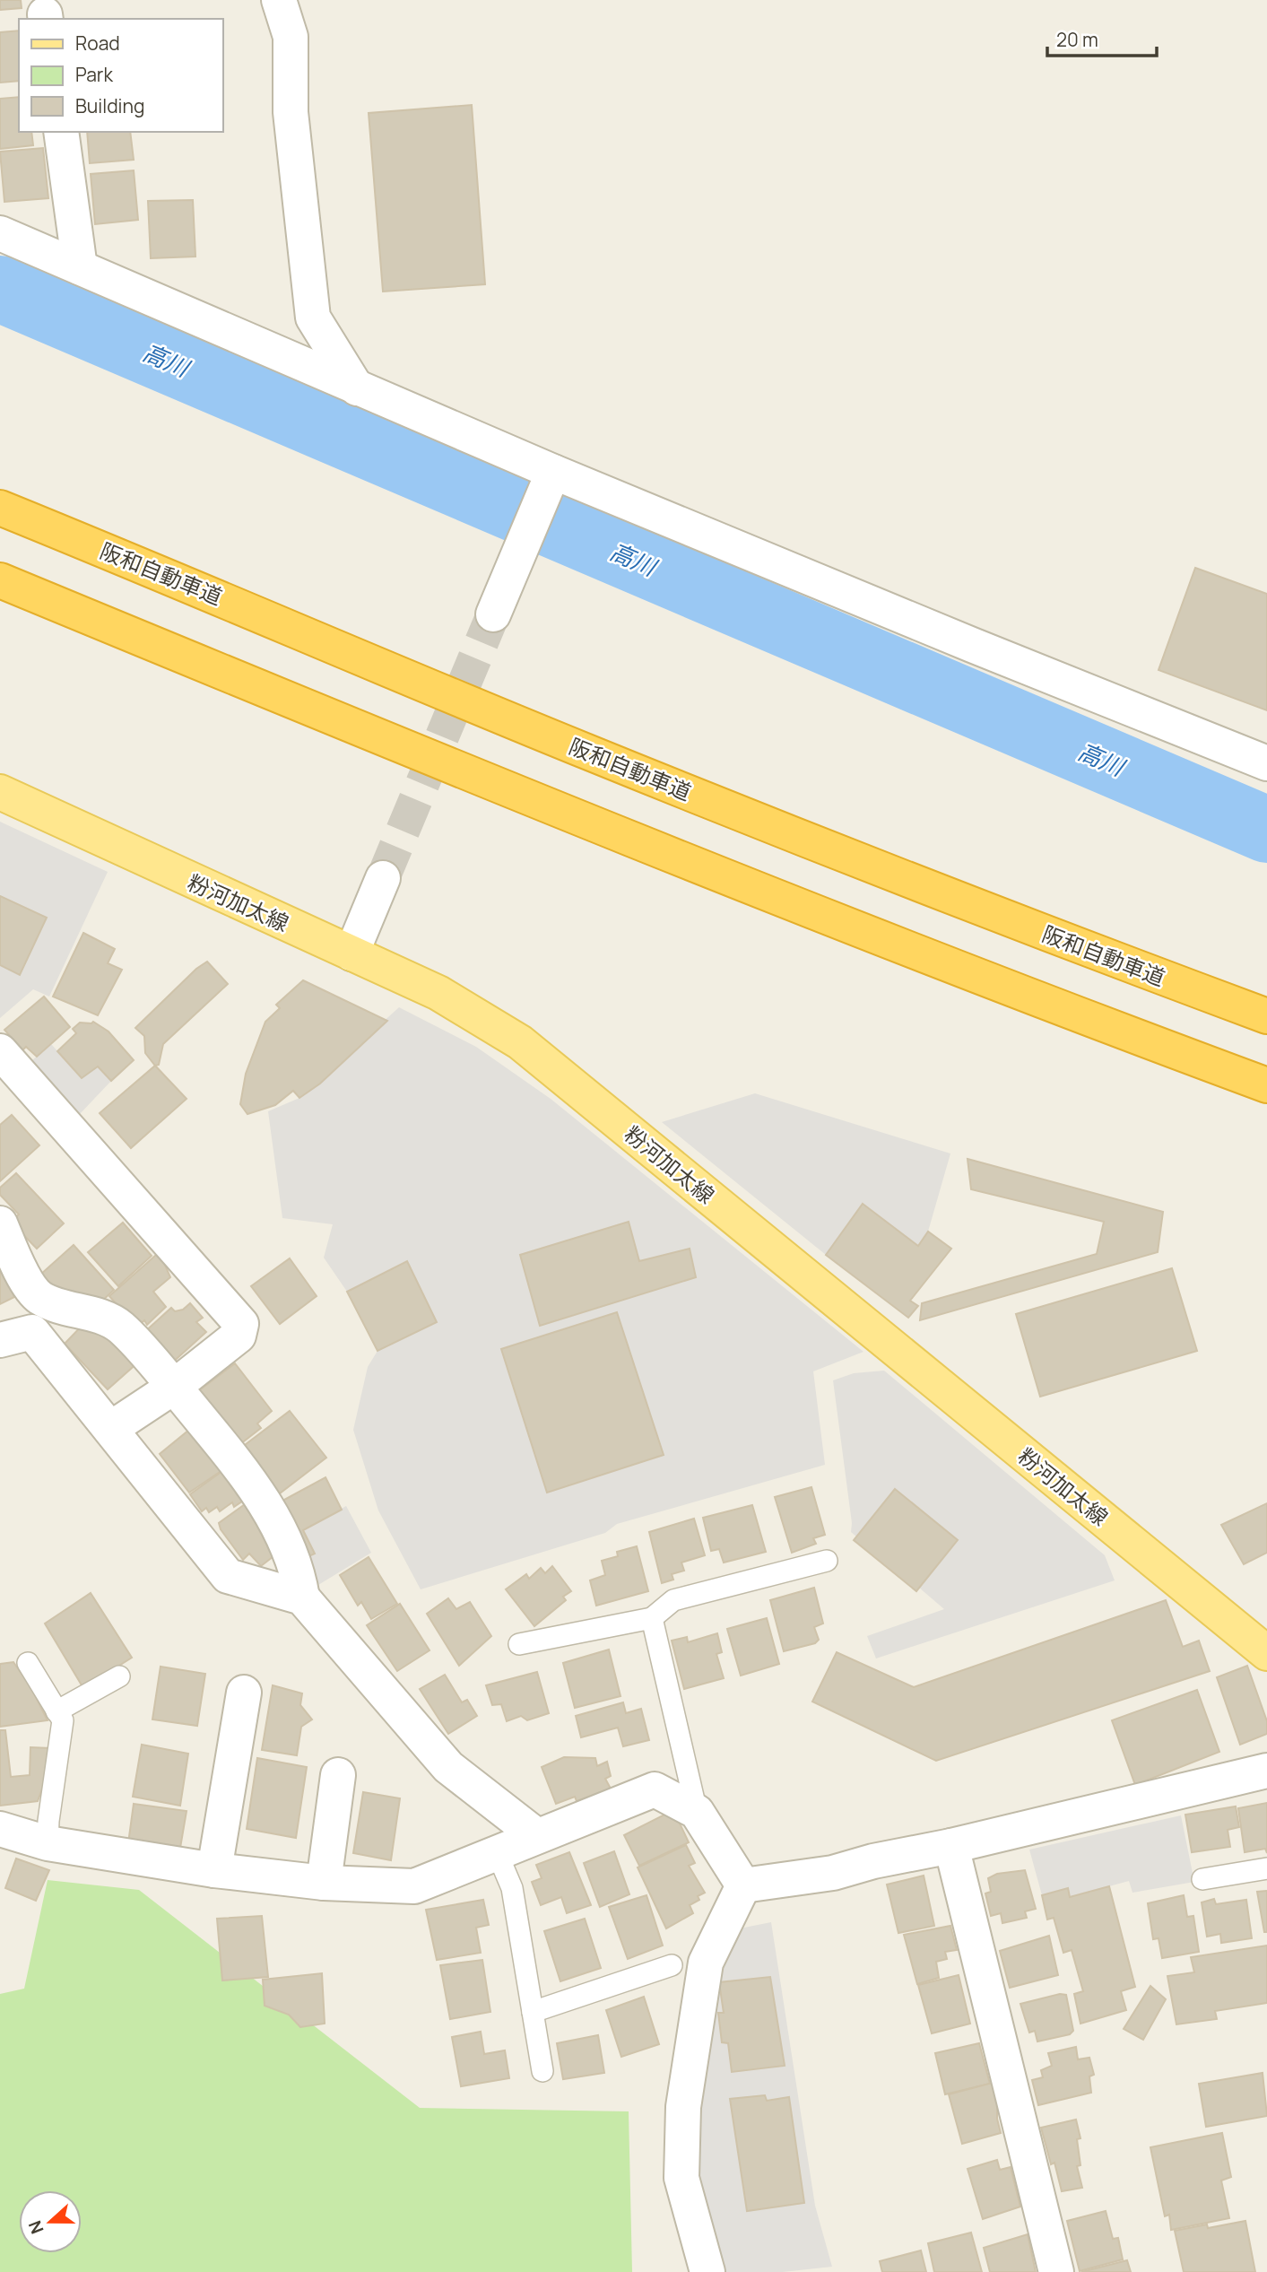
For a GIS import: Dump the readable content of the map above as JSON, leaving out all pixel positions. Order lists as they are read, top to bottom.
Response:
{
  "streets": {
    "highway": ["阪和自動車道"],
    "main road": ["粉河加太線"]
  },
  "water": ["高川"],
  "legend": ["Road", "Park", "Building"],
  "scale_bar": "20 m",
  "north": "left"
}
